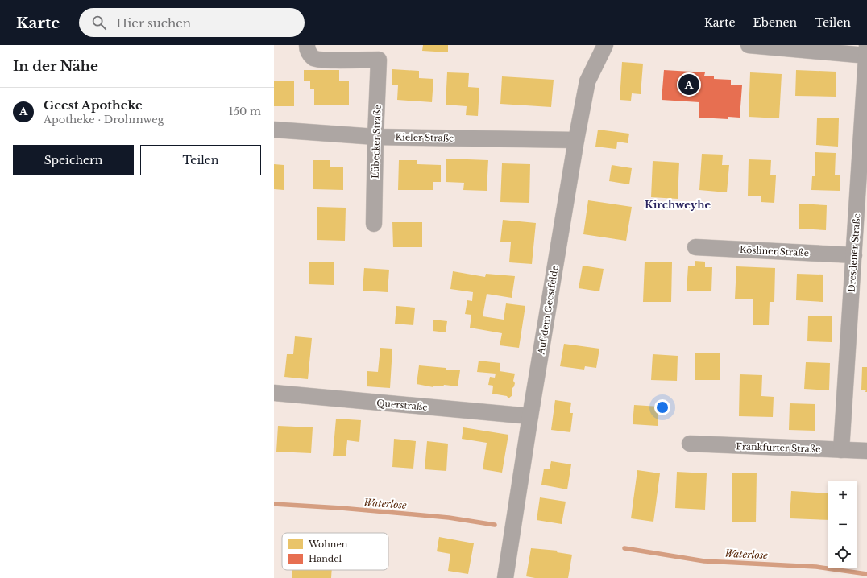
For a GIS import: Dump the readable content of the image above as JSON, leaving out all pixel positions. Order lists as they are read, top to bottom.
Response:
{
  "streets": {
    "street": [
      "Kieler Straße",
      "Lübecker Straße",
      "Kösliner Straße",
      "Dresdener Straße",
      "Auf dem Geestfelde",
      "Querstraße",
      "Frankfurter Straße"
    ]
  },
  "crossings": [
    ["Kieler Straße", "Lübecker Straße"],
    ["Kieler Straße", "Auf dem Geestfelde"],
    ["Kösliner Straße", "Dresdener Straße"],
    ["Dresdener Straße", "Frankfurter Straße"],
    ["Auf dem Geestfelde", "Querstraße"]
  ],
  "districts": ["Kirchweyhe"],
  "water": ["Waterlose"],
  "legend": ["Wohnen", "Handel"],
  "page": {
    "header": "Karte",
    "search": "Hier suchen",
    "nav": ["Karte", "Ebenen", "Teilen"],
    "heading": "In der Nähe",
    "pins": "A",
    "list": [
      {
        "mark": "A",
        "name": "Geest Apotheke",
        "note": "Apotheke · Drohmweg",
        "value": "150 m"
      }
    ],
    "buttons": ["Speichern", "Teilen"],
    "map_buttons": ["+", "−"]
  }
}
